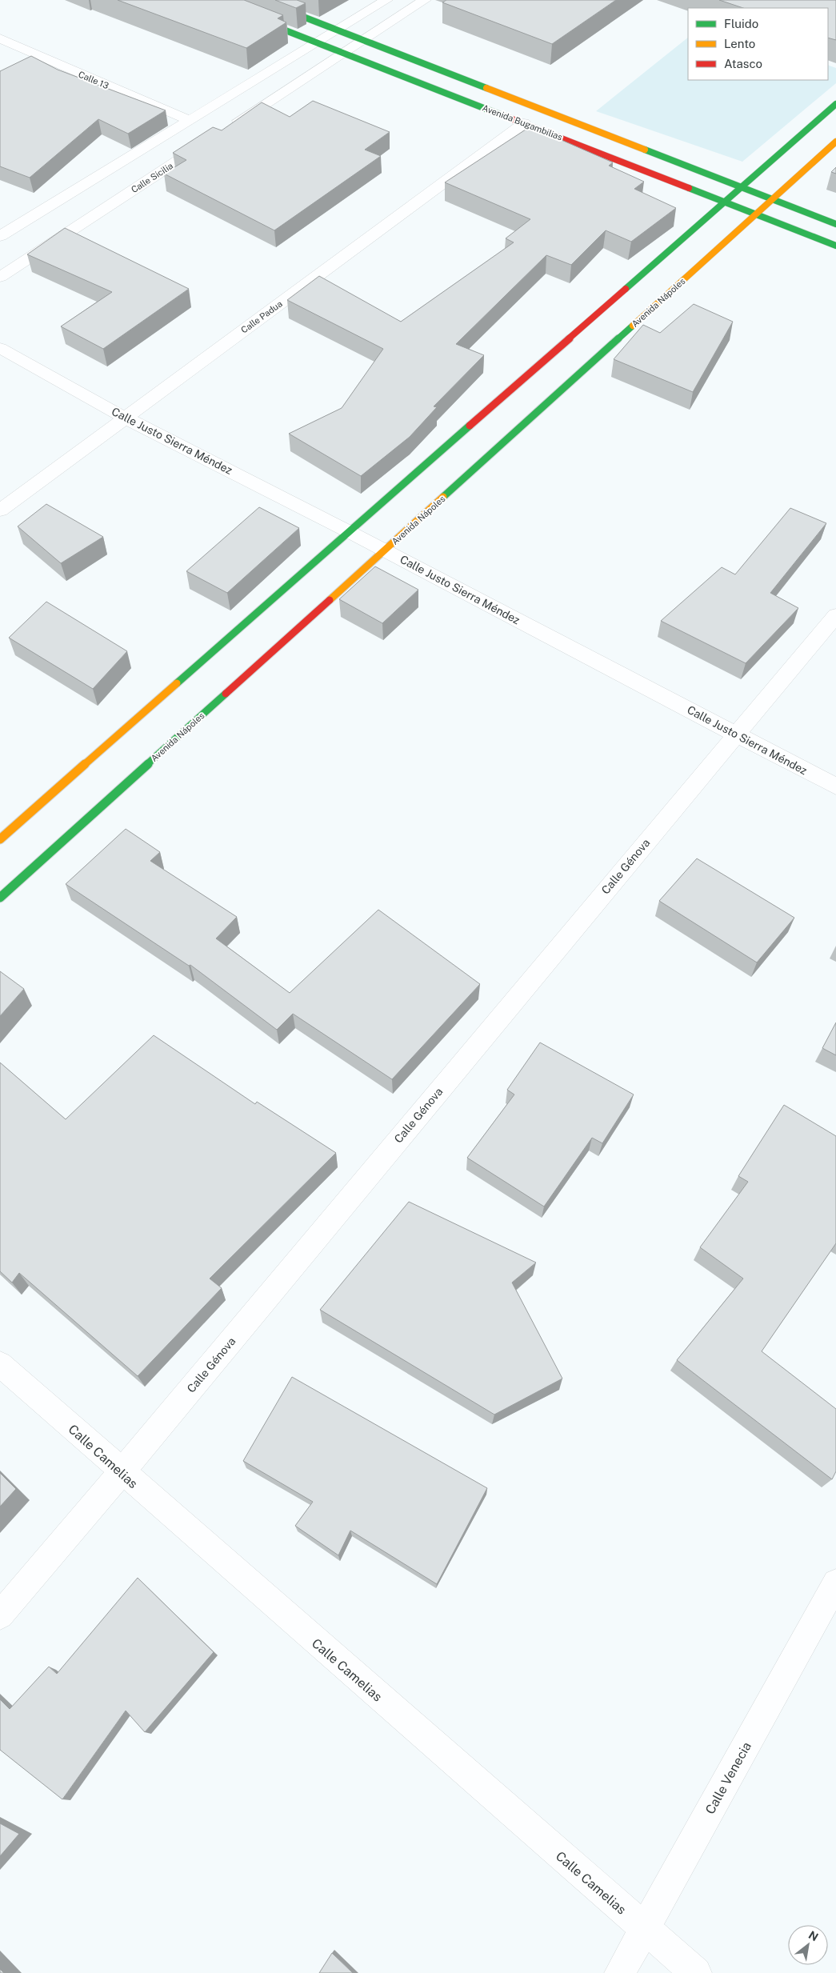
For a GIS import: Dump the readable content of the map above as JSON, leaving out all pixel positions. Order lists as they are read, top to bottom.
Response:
{
  "streets": {
    "main road": ["Avenida Bugambilias", "Avenida Nápoles"],
    "street": [
      "Calle 13",
      "Calle Sicilia",
      "Calle Padua",
      "Calle Justo Sierra Méndez",
      "Calle Génova",
      "Calle Camelias",
      "Calle Venecia"
    ]
  },
  "crossings": [
    ["Avenida Bugambilias", "Avenida Nápoles"],
    ["Avenida Bugambilias", "Calle Padua"],
    ["Avenida Nápoles", "Calle Justo Sierra Méndez"],
    ["Calle Padua", "Calle Justo Sierra Méndez"],
    ["Calle Justo Sierra Méndez", "Calle Génova"],
    ["Calle Génova", "Calle Camelias"],
    ["Calle Camelias", "Calle Venecia"]
  ],
  "legend": ["Fluido", "Lento", "Atasco"],
  "north": "top right"
}
